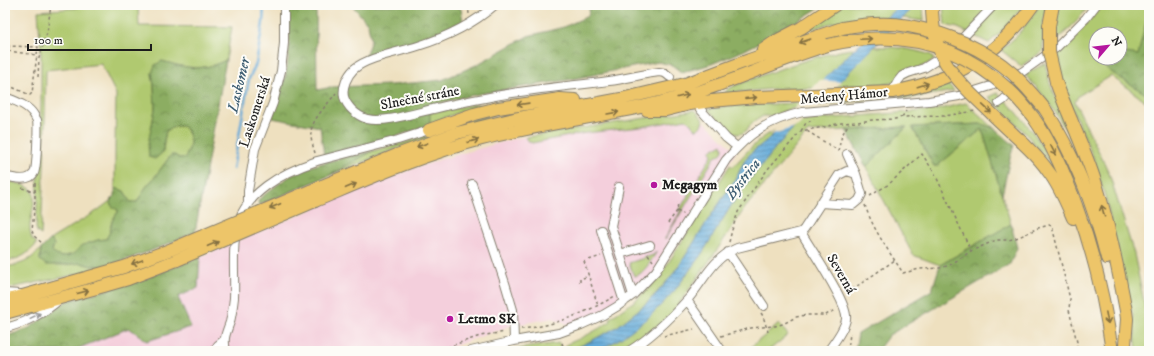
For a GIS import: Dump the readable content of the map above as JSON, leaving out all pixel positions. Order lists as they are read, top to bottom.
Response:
{
  "streets": {
    "street": [
      "Medený Hámor",
      "Slnečné stráne",
      "Laskomerská",
      "Severná"
    ]
  },
  "water": ["Laskomer", "Bystrica"],
  "places": ["Megagym", "Letmo SK"],
  "scale_bar": "100 m",
  "north": "top right"
}
